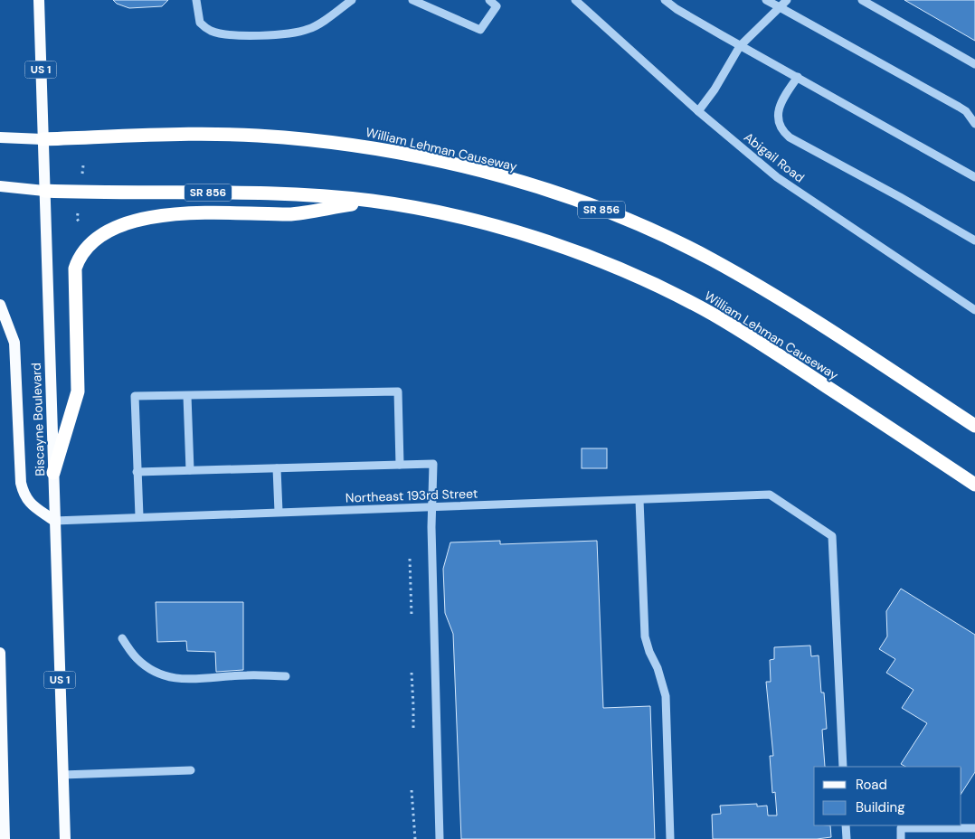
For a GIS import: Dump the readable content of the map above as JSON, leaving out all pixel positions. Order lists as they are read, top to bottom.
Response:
{
  "streets": {
    "highway": ["William Lehman Causeway", "SR 856"],
    "main road": ["US 1", "Biscayne Boulevard"],
    "street": ["Abigail Road", "Northeast 193rd Street"]
  },
  "crossings": [
    ["William Lehman Causeway", "Biscayne Boulevard"],
    ["Biscayne Boulevard", "Northeast 193rd Street"]
  ],
  "legend": ["Road", "Building"]
}
